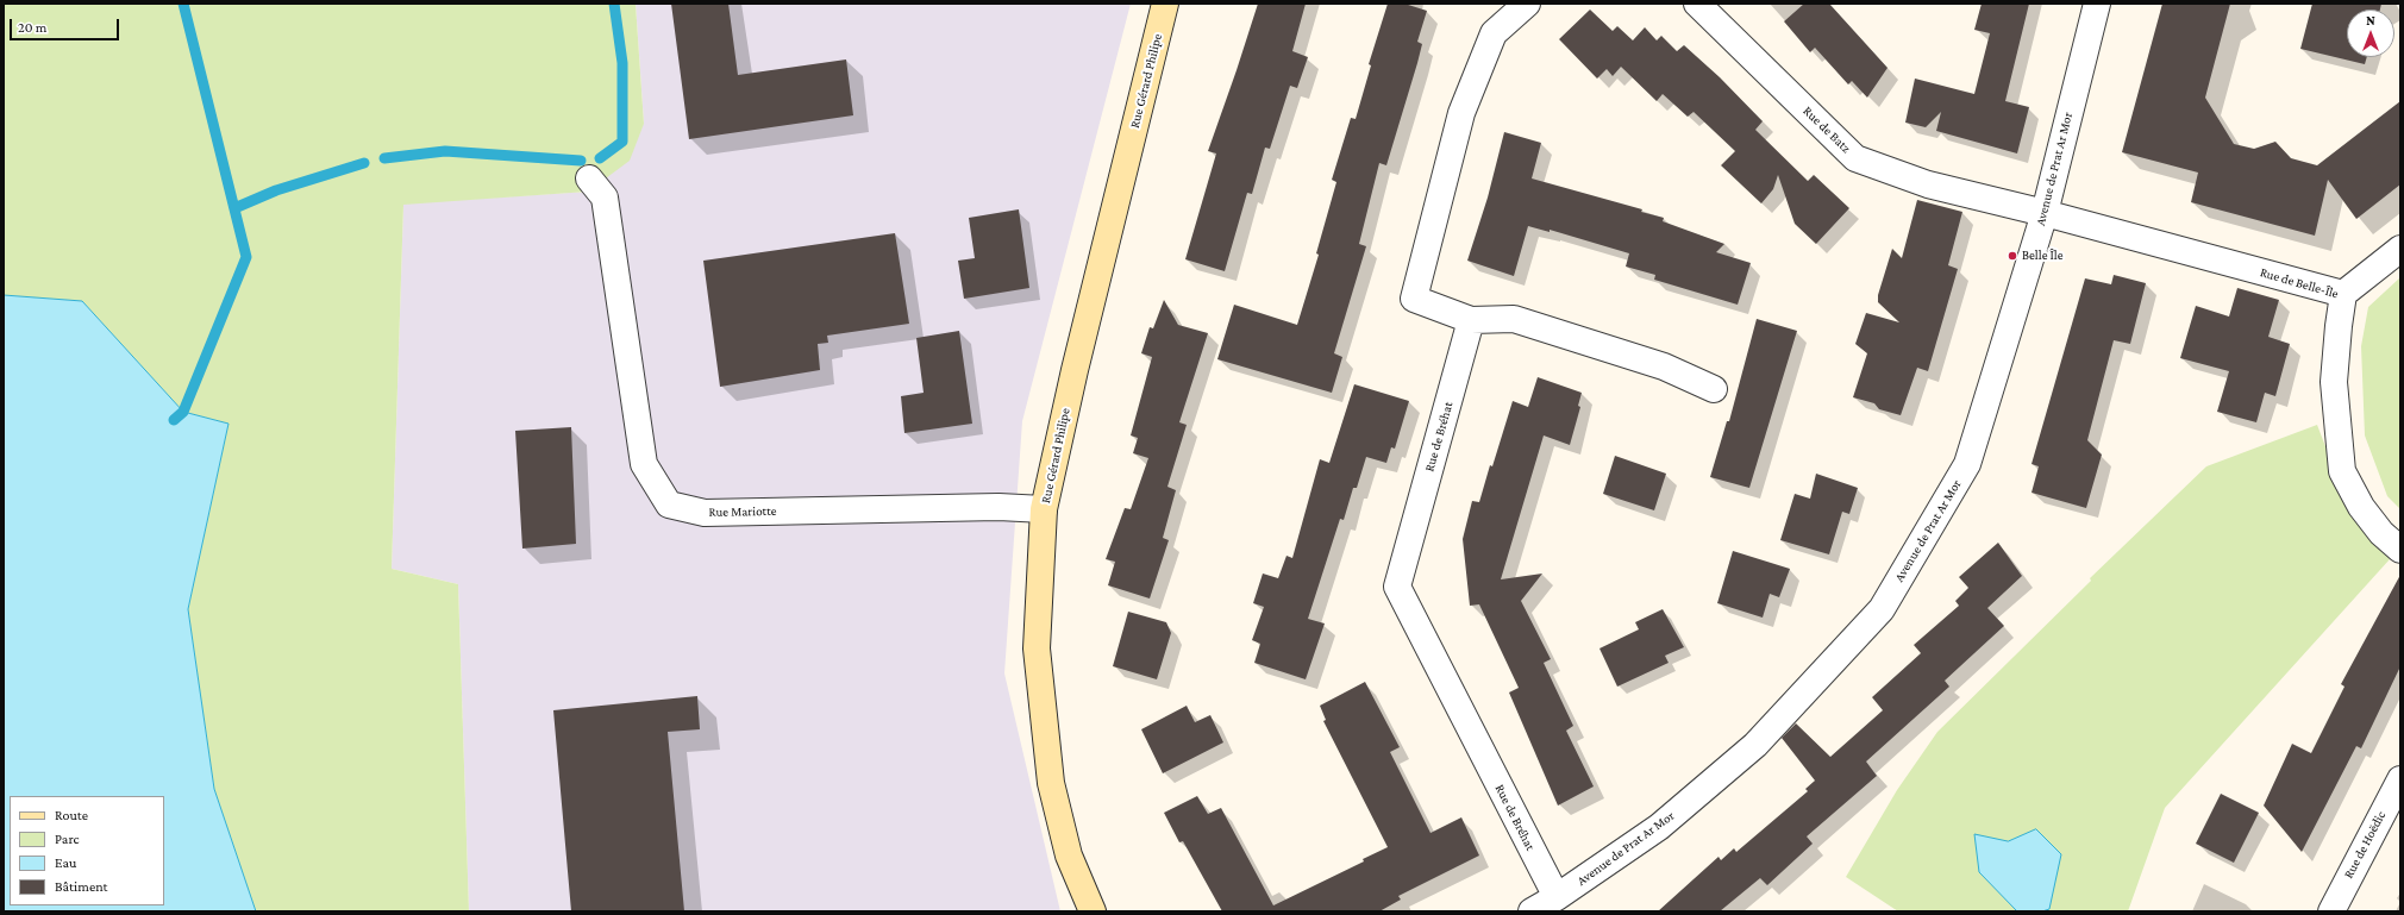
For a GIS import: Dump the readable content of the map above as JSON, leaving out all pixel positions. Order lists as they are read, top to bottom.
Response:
{
  "streets": {
    "street": [
      "Rue Gérard Philipe",
      "Rue de Batz",
      "Avenue de Prat Ar Mor",
      "Rue de Belle-Île",
      "Rue de Bréhat",
      "Rue Mariotte",
      "Rue de Hoëdic"
    ]
  },
  "crossings": [
    ["Rue Gérard Philipe", "Rue Mariotte"],
    ["Rue de Batz", "Avenue de Prat Ar Mor"],
    ["Rue de Batz", "Rue de Belle-Île"],
    ["Avenue de Prat Ar Mor", "Rue de Belle-Île"],
    ["Avenue de Prat Ar Mor", "Rue de Bréhat"]
  ],
  "places": ["Belle Île"],
  "legend": [
    "Route",
    "Parc",
    "Eau",
    "Bâtiment"
  ],
  "scale_bar": "20 m",
  "north": "top"
}
